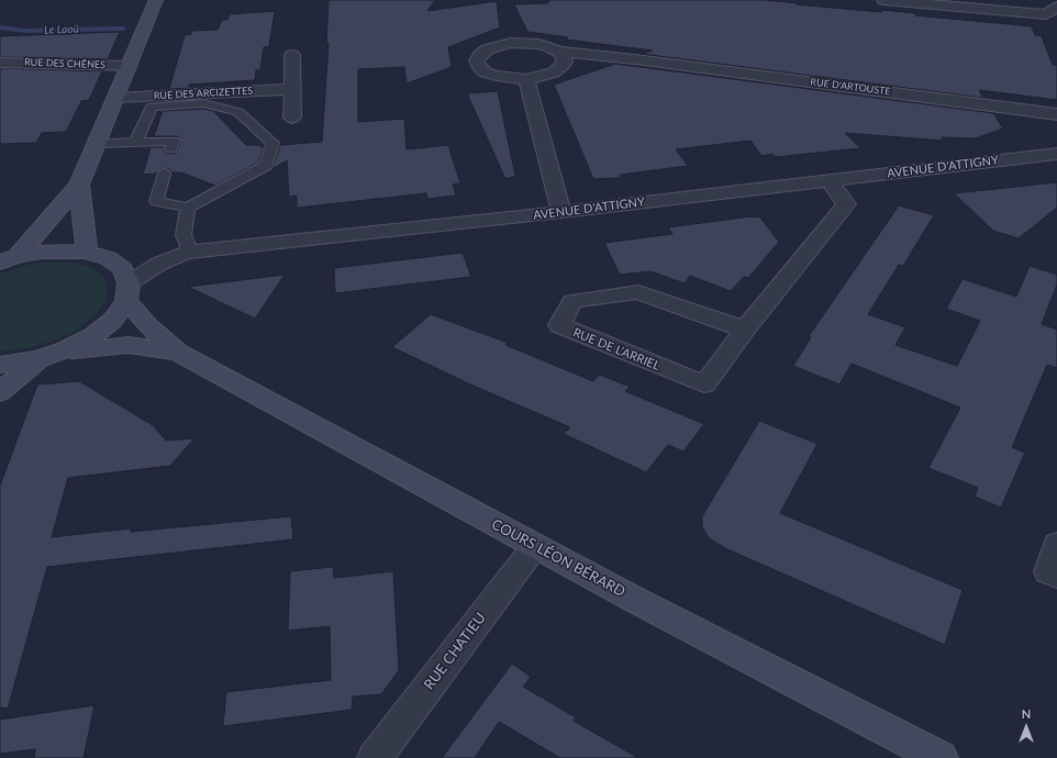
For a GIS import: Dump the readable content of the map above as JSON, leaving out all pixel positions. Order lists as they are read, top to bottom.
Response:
{
  "streets": {
    "main road": ["COURS LÉON BÉRARD"],
    "street": [
      "RUE DES CHÊNES",
      "RUE D'ARTOUSTE",
      "RUE DES ARCIZETTES",
      "AVENUE D'ATTIGNY",
      "RUE DE L'ARRIEL",
      "RUE CHATIEU"
    ]
  },
  "crossings": [
    ["AVENUE D'ATTIGNY", "RUE DE L'ARRIEL"],
    ["AVENUE D'ATTIGNY", "COURS LÉON BÉRARD"],
    ["COURS LÉON BÉRARD", "RUE CHATIEU"]
  ],
  "water": ["Le Laoü"],
  "north": "top"
}
